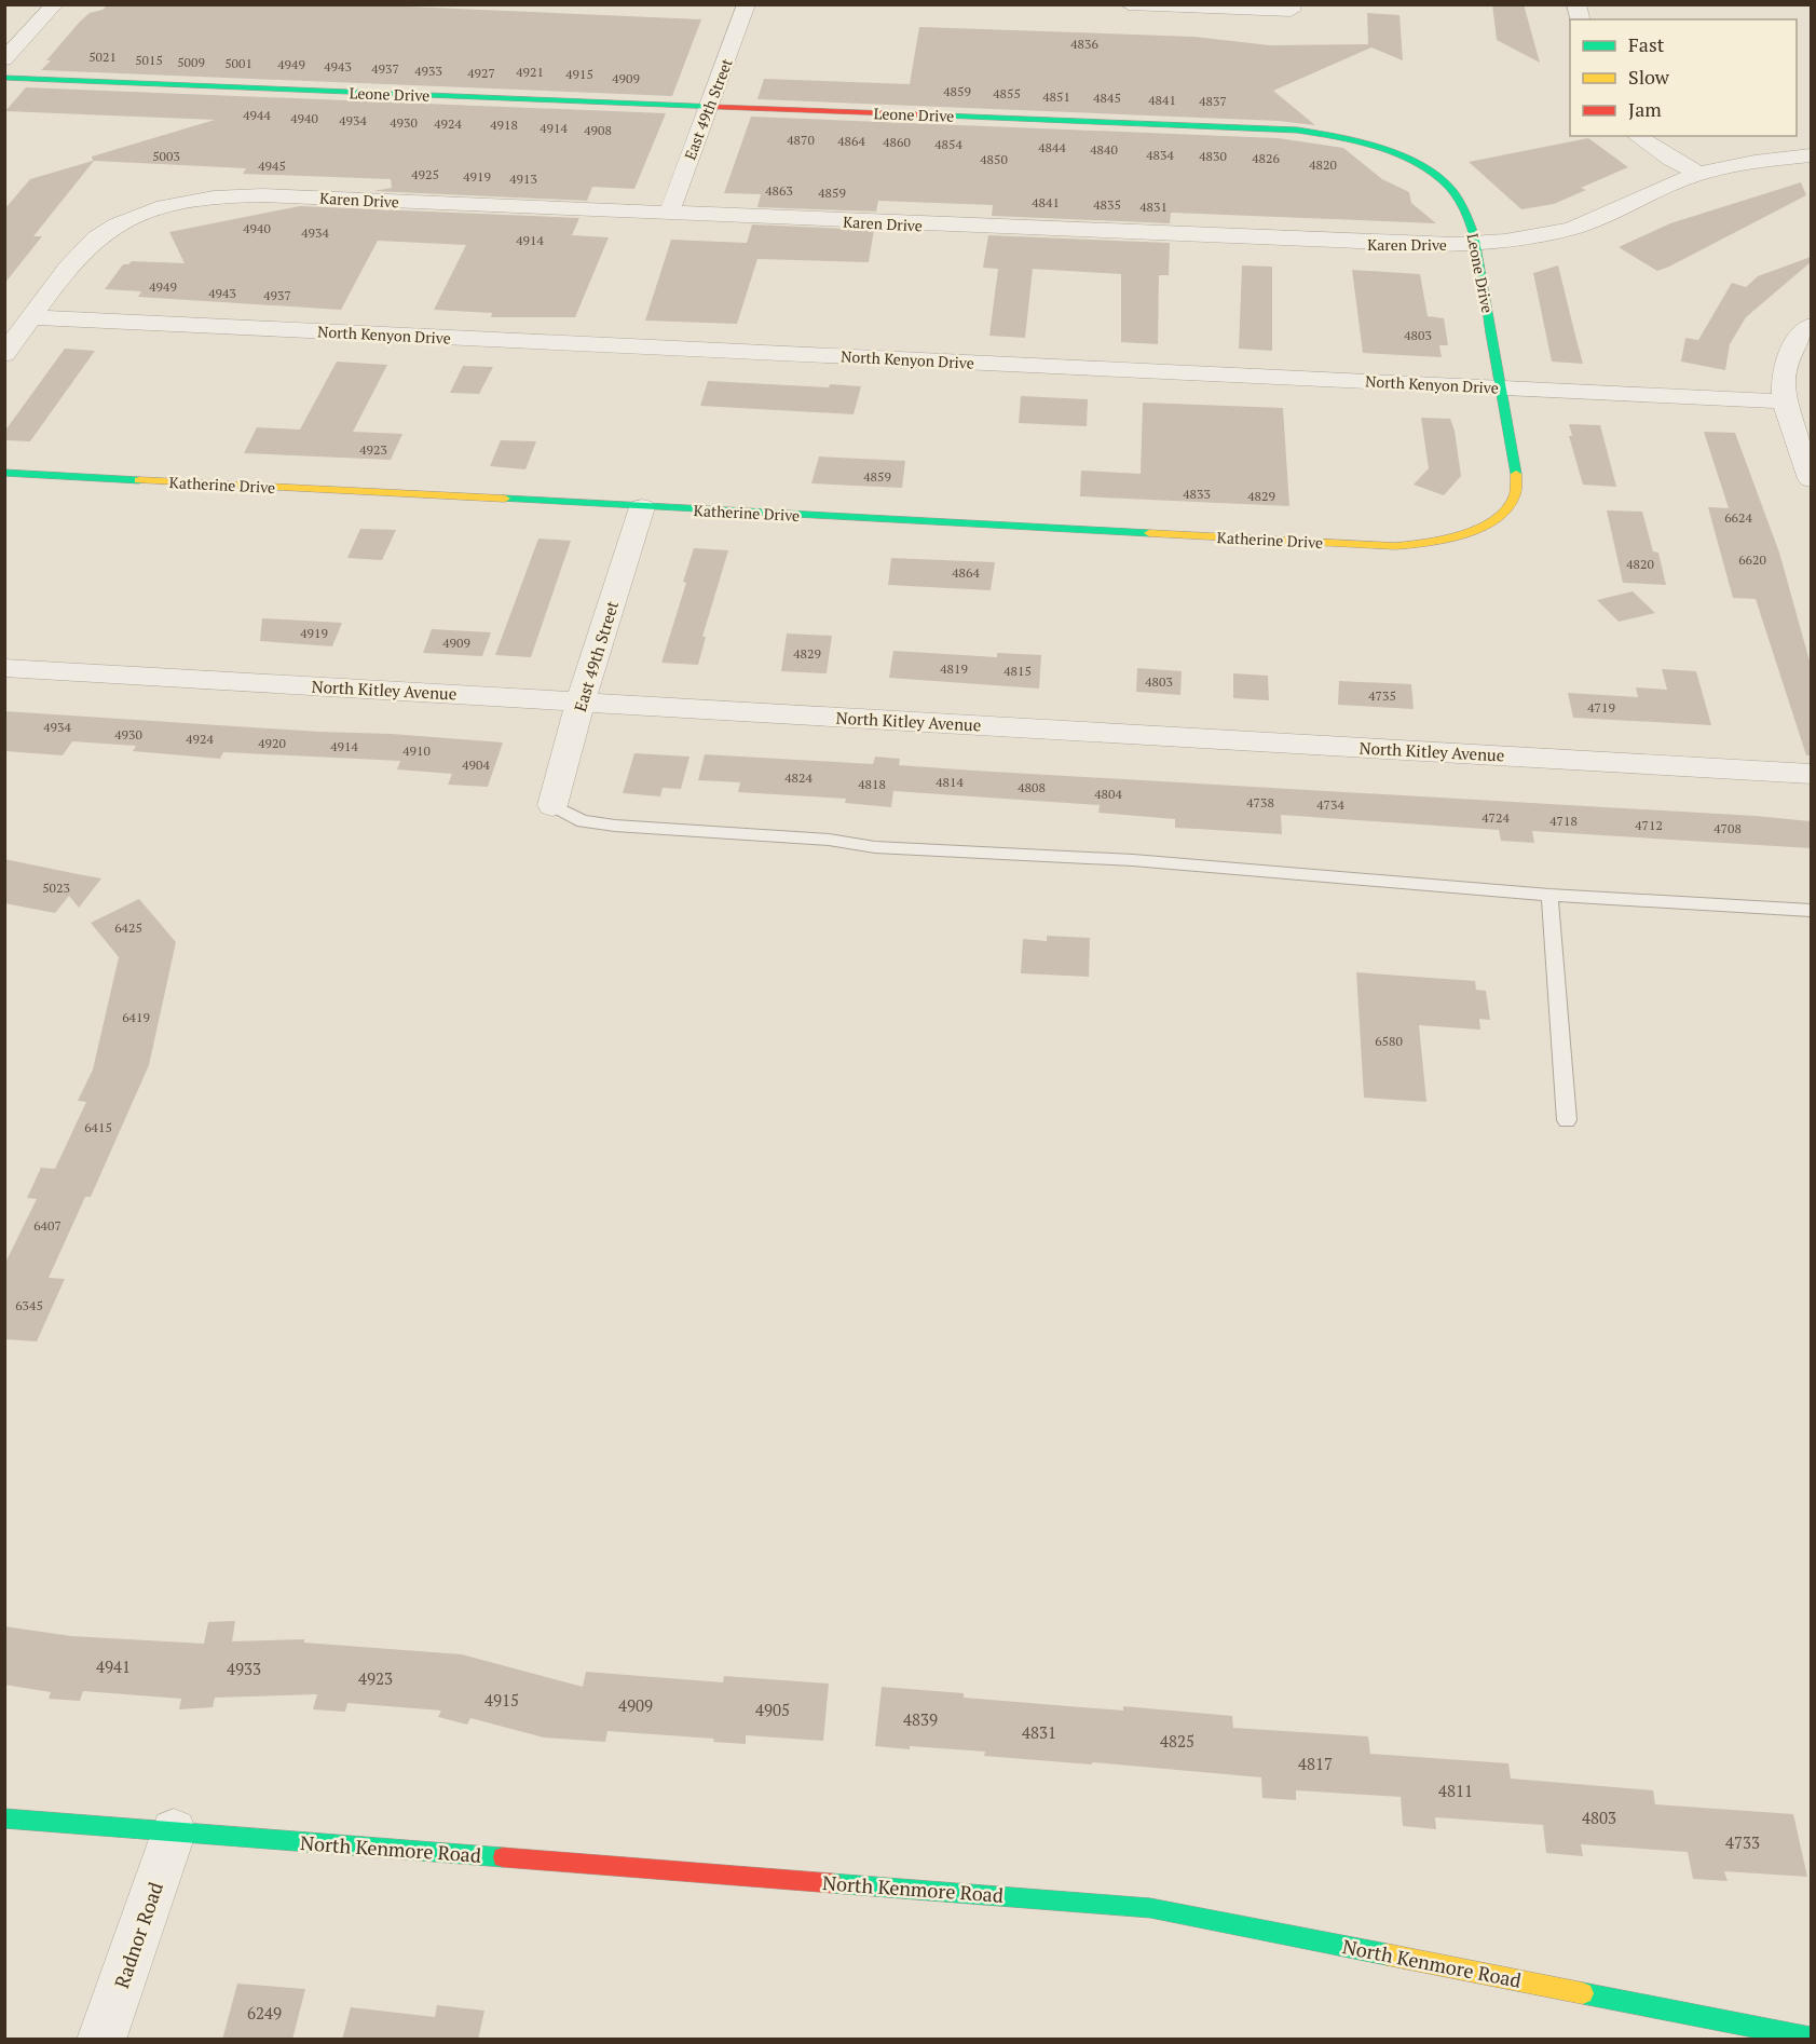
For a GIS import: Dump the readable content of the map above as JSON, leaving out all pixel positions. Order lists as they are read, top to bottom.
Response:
{
  "streets": {
    "street": [
      "Leone Drive",
      "East 49th Street",
      "Karen Drive",
      "North Kenyon Drive",
      "Katherine Drive",
      "North Kitley Avenue",
      "North Kenmore Road",
      "Radnor Road"
    ]
  },
  "crossings": [
    ["Leone Drive", "East 49th Street"],
    ["Leone Drive", "Karen Drive"],
    ["Leone Drive", "North Kenyon Drive"],
    ["Leone Drive", "Katherine Drive"],
    ["East 49th Street", "Karen Drive"],
    ["East 49th Street", "Katherine Drive"],
    ["East 49th Street", "North Kitley Avenue"],
    ["Karen Drive", "North Kenyon Drive"],
    ["North Kenmore Road", "Radnor Road"]
  ],
  "house_numbers": [
    "4836",
    "5021",
    "5015",
    "5009",
    "5001",
    "4949",
    "4943",
    "4937",
    "4933",
    "4921",
    "4927",
    "4915",
    "4909",
    "4859",
    "4855",
    "4851",
    "4845",
    "4841",
    "4837",
    "4944",
    "4940",
    "4934",
    "4930",
    "4924",
    "4918",
    "4914",
    "4908",
    "4870",
    "4864",
    "4860",
    "4854",
    "4844",
    "4840",
    "4834",
    "5003",
    "4830",
    "4826",
    "4850",
    "4820",
    "4945",
    "4925",
    "4919",
    "4913",
    "4863",
    "4859",
    "4841",
    "4835",
    "4831",
    "4940",
    "4934",
    "4914",
    "4949",
    "4943",
    "4937",
    "4803",
    "4923",
    "4859",
    "4833",
    "4829",
    "6624",
    "6620",
    "4820",
    "4864",
    "4919",
    "4909",
    "4829",
    "4819",
    "4815",
    "4803",
    "4735",
    "4719",
    "4934",
    "4930",
    "4924",
    "4920",
    "4914",
    "4910",
    "4904",
    "4824",
    "4814",
    "4818",
    "4808",
    "4804",
    "4738",
    "4734",
    "4724",
    "4718",
    "4712",
    "4708",
    "5023",
    "6425",
    "6419",
    "6580",
    "6415",
    "6407",
    "6345",
    "4941",
    "4933",
    "4923",
    "4915",
    "4909",
    "4905",
    "4839",
    "4831",
    "4825",
    "4817",
    "4811",
    "4803",
    "4733",
    "6249"
  ],
  "legend": ["Fast", "Slow", "Jam"]
}
